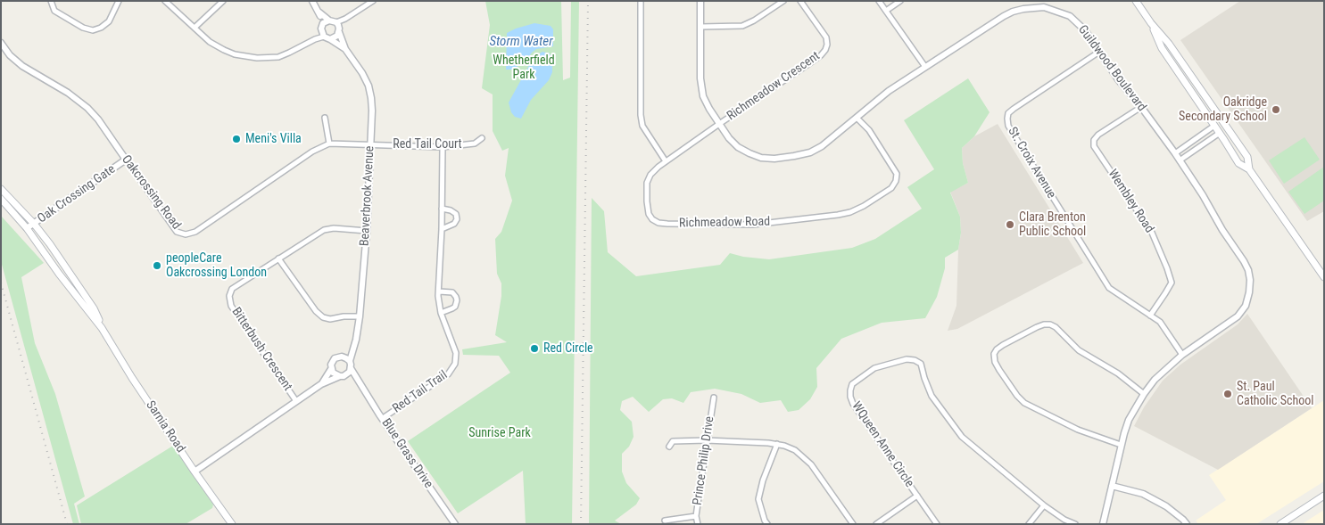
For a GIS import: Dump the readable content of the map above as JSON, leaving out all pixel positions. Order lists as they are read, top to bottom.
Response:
{
  "streets": {
    "main road": ["Sarnia Road"],
    "street": [
      "Guildwood Boulevard",
      "Richmeadow Crescent",
      "Red Tail Court",
      "St. Croix Avenue",
      "Oakcrossing Road",
      "Oak Crossing Gate",
      "Beaverbrook Avenue",
      "Wembley Road",
      "Richmeadow Road",
      "Bitterbush Crescent",
      "Red Tail Trail",
      "WQueen Anne Circle",
      "Blue Grass Drive",
      "Prince Philip Drive"
    ]
  },
  "crossings": [
    ["Guildwood Boulevard", "Richmeadow Crescent"],
    ["Guildwood Boulevard", "St. Croix Avenue"],
    ["Guildwood Boulevard", "Wembley Road"],
    ["Guildwood Boulevard", "Richmeadow Road"],
    ["Richmeadow Crescent", "Richmeadow Road"],
    ["Red Tail Court", "Oakcrossing Road"],
    ["Red Tail Court", "Beaverbrook Avenue"],
    ["Red Tail Court", "Red Tail Trail"],
    ["St. Croix Avenue", "Wembley Road"],
    ["Oakcrossing Road", "Oak Crossing Gate"],
    ["Oakcrossing Road", "Beaverbrook Avenue"],
    ["Oak Crossing Gate", "Sarnia Road"],
    ["Beaverbrook Avenue", "Bitterbush Crescent"],
    ["Beaverbrook Avenue", "Blue Grass Drive"],
    ["Red Tail Trail", "Blue Grass Drive"]
  ],
  "water": ["Storm Water"],
  "parks": ["Whetherfield Park", "Sunrise Park"],
  "places": [
    "Oakridge Secondary School",
    "Meni's Villa",
    "Clara Brenton Public School",
    "peopleCare Oakcrossing London",
    "Red Circle",
    "St. Paul Catholic School"
  ]
}
